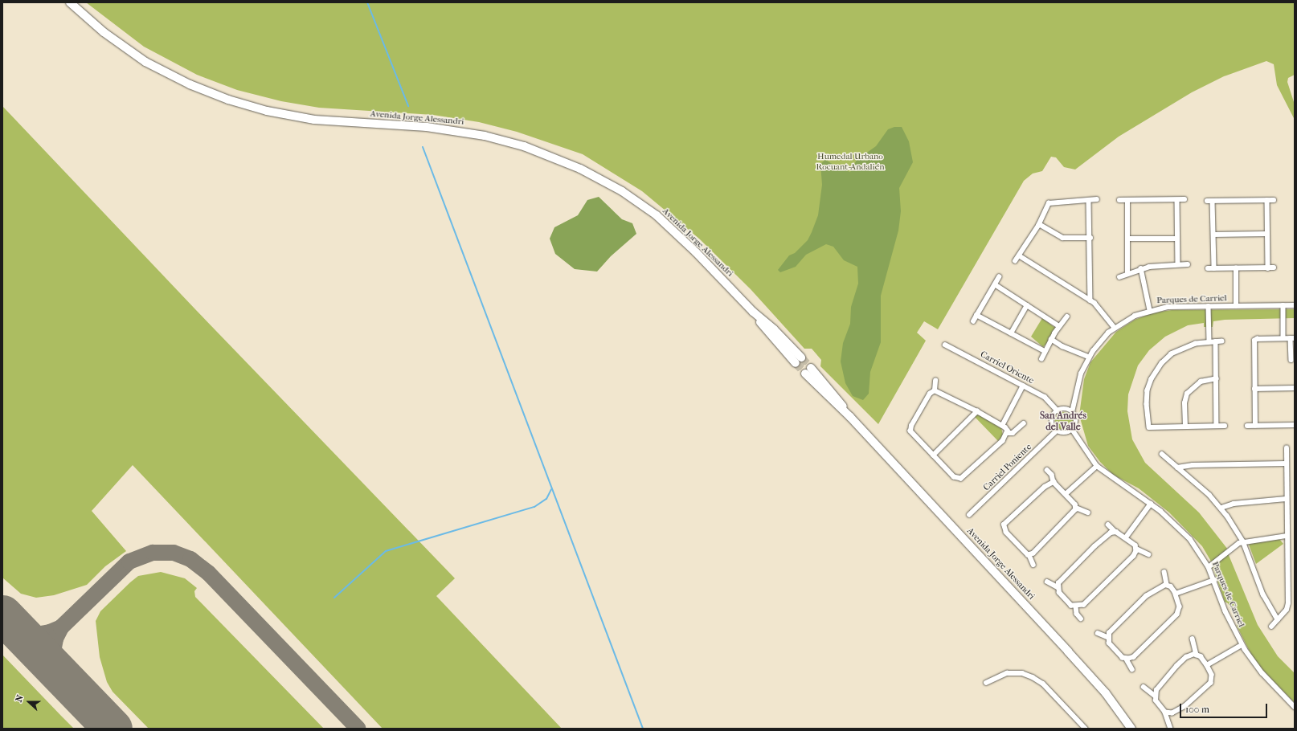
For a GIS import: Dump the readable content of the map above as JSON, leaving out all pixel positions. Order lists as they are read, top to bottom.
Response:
{
  "streets": {
    "highway": ["Avenida Jorge Alessandri"],
    "street": ["Parques de Carriel", "Carriel Oriente", "Carriel Poniente"]
  },
  "crossings": [
    ["Parques de Carriel", "Carriel Oriente"],
    ["Parques de Carriel", "Carriel Poniente"],
    ["Carriel Oriente", "Carriel Poniente"]
  ],
  "districts": ["San Andrés del Valle"],
  "parks": ["Humedal Urbano Rocuant-Andalién"],
  "scale_bar": "100 m",
  "north": "left"
}
